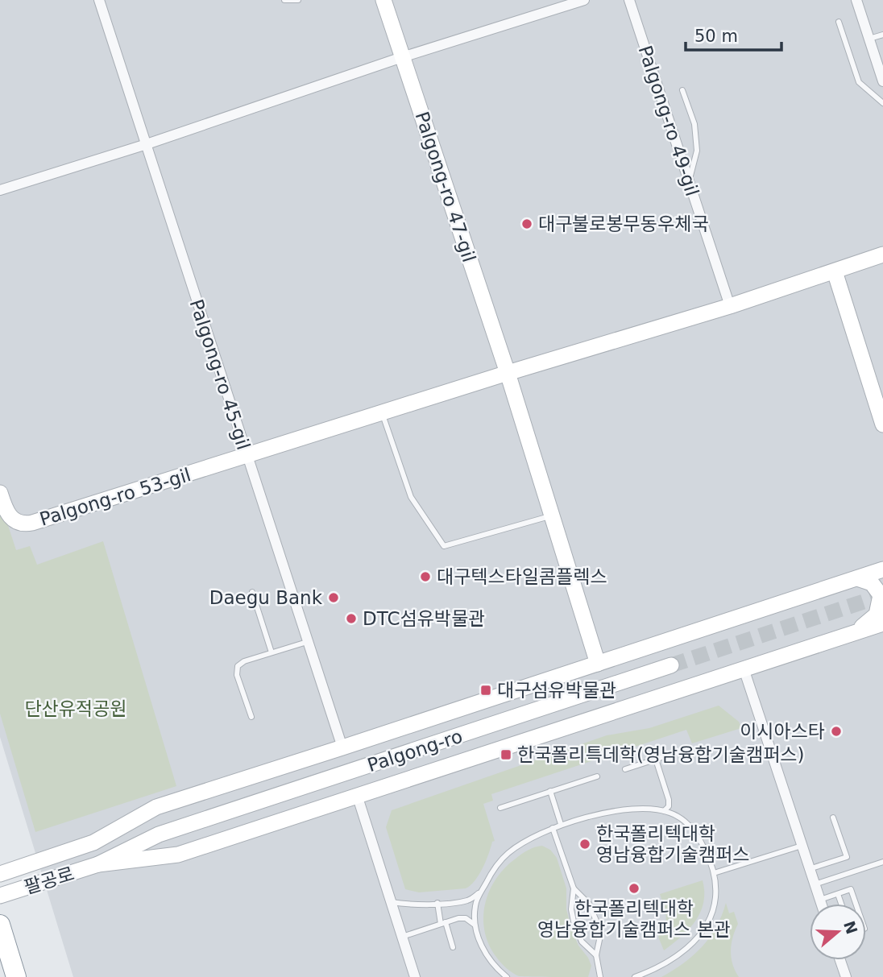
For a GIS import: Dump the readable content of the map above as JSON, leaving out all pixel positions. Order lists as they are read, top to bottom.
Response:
{
  "streets": {
    "main road": [
      "Palgong-ro 47-gil",
      "Palgong-ro 53-gil",
      "Palgong-ro",
      "팔공로"
    ],
    "street": ["Palgong-ro 49-gil", "Palgong-ro 45-gil"]
  },
  "crossings": [
    ["Palgong-ro 47-gil", "Palgong-ro 53-gil"],
    ["Palgong-ro 45-gil", "Palgong-ro 53-gil"]
  ],
  "parks": ["단산유적공원"],
  "places": {
    "other": [
      "대구불로봉무동우체국",
      "대구텍스타일콤플렉스",
      "Daegu Bank",
      "DTC섬유박물관",
      "이시아스타",
      "한국폴리텍대학 영남융합기술캠퍼스",
      "한국폴리텍대학 영남융합기술캠퍼스 본관"
    ],
    "transit": ["대구섬유박물관", "한국폴리특데학(영남융합기술캠퍼스)"]
  },
  "scale_bar": "50 m",
  "north": "right"
}
